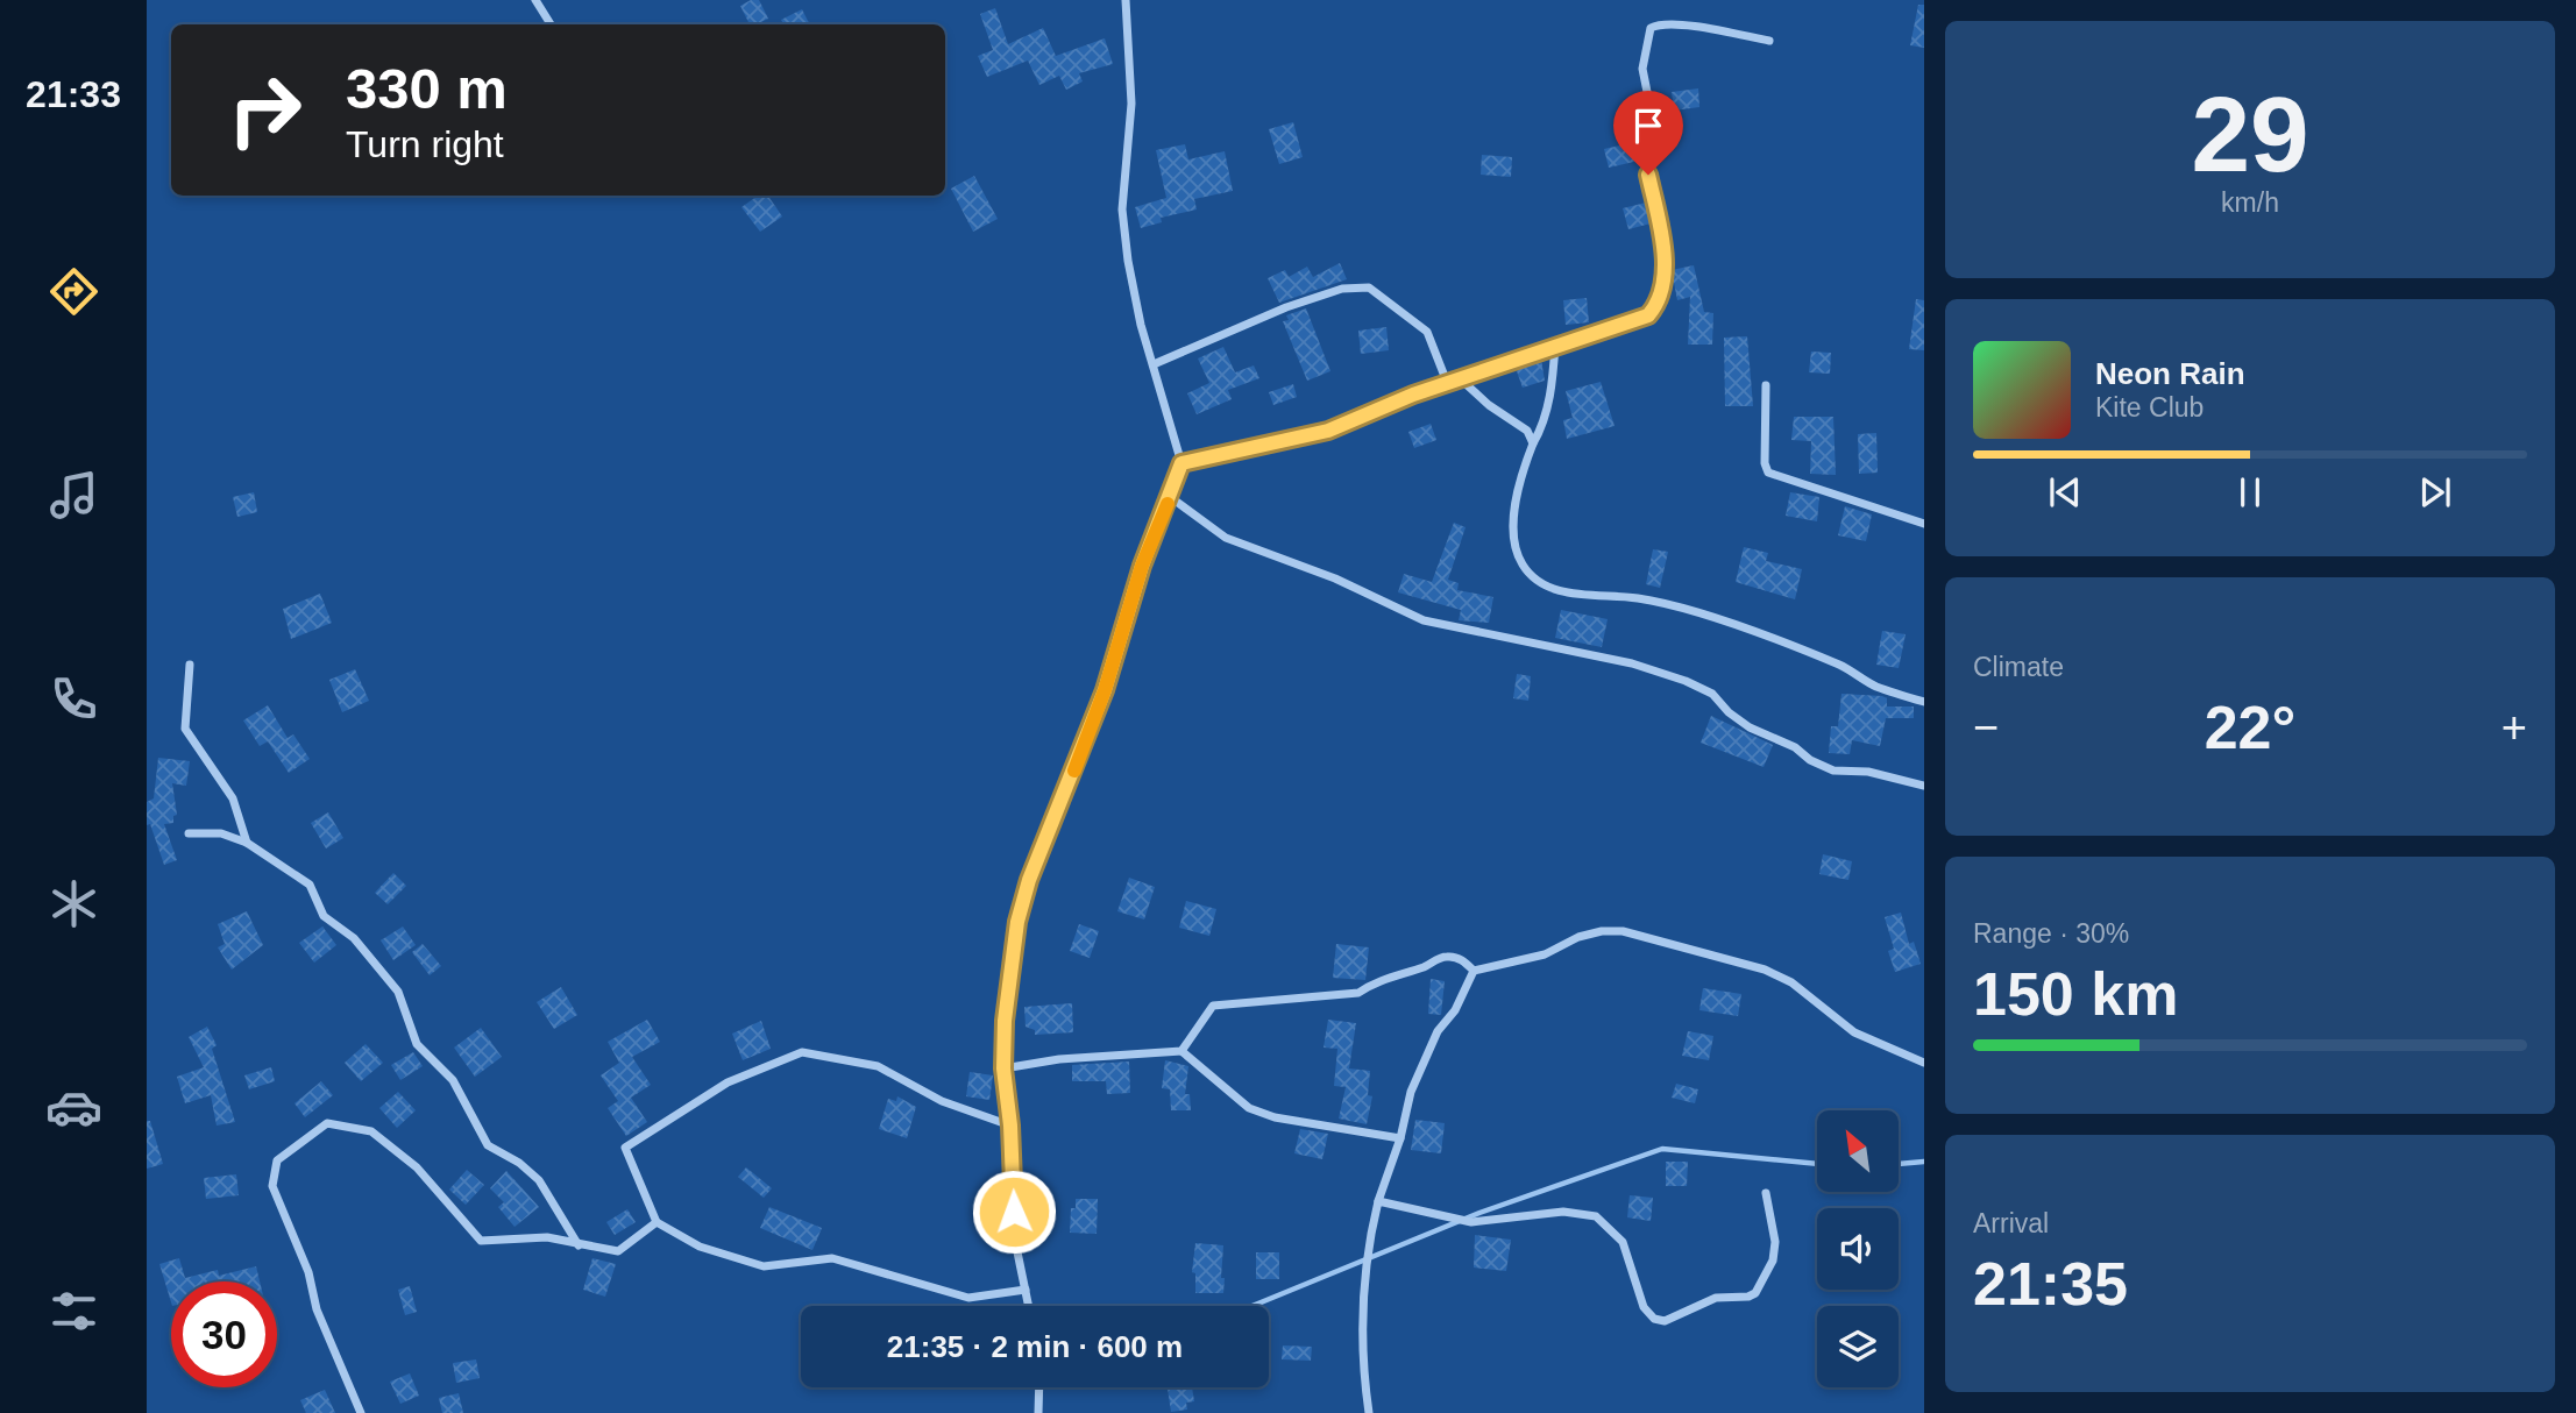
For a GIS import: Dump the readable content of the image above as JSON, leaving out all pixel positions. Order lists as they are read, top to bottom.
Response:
{
  "north": "top left",
  "page": {
    "tabs": "21:33",
    "tile": [
      ["29", "km/h"],
      "Climate",
      ["Range · 30%", "150 km"],
      ["Arrival", "21:35"]
    ],
    "turn": ["330 m", "Turn right"],
    "song": ["Neon Rain", "Kite Club"],
    "heat": ["−", "22°", "+"],
    "limit": "30",
    "trip": "21:35 · 2 min · 600 m"
  }
}
